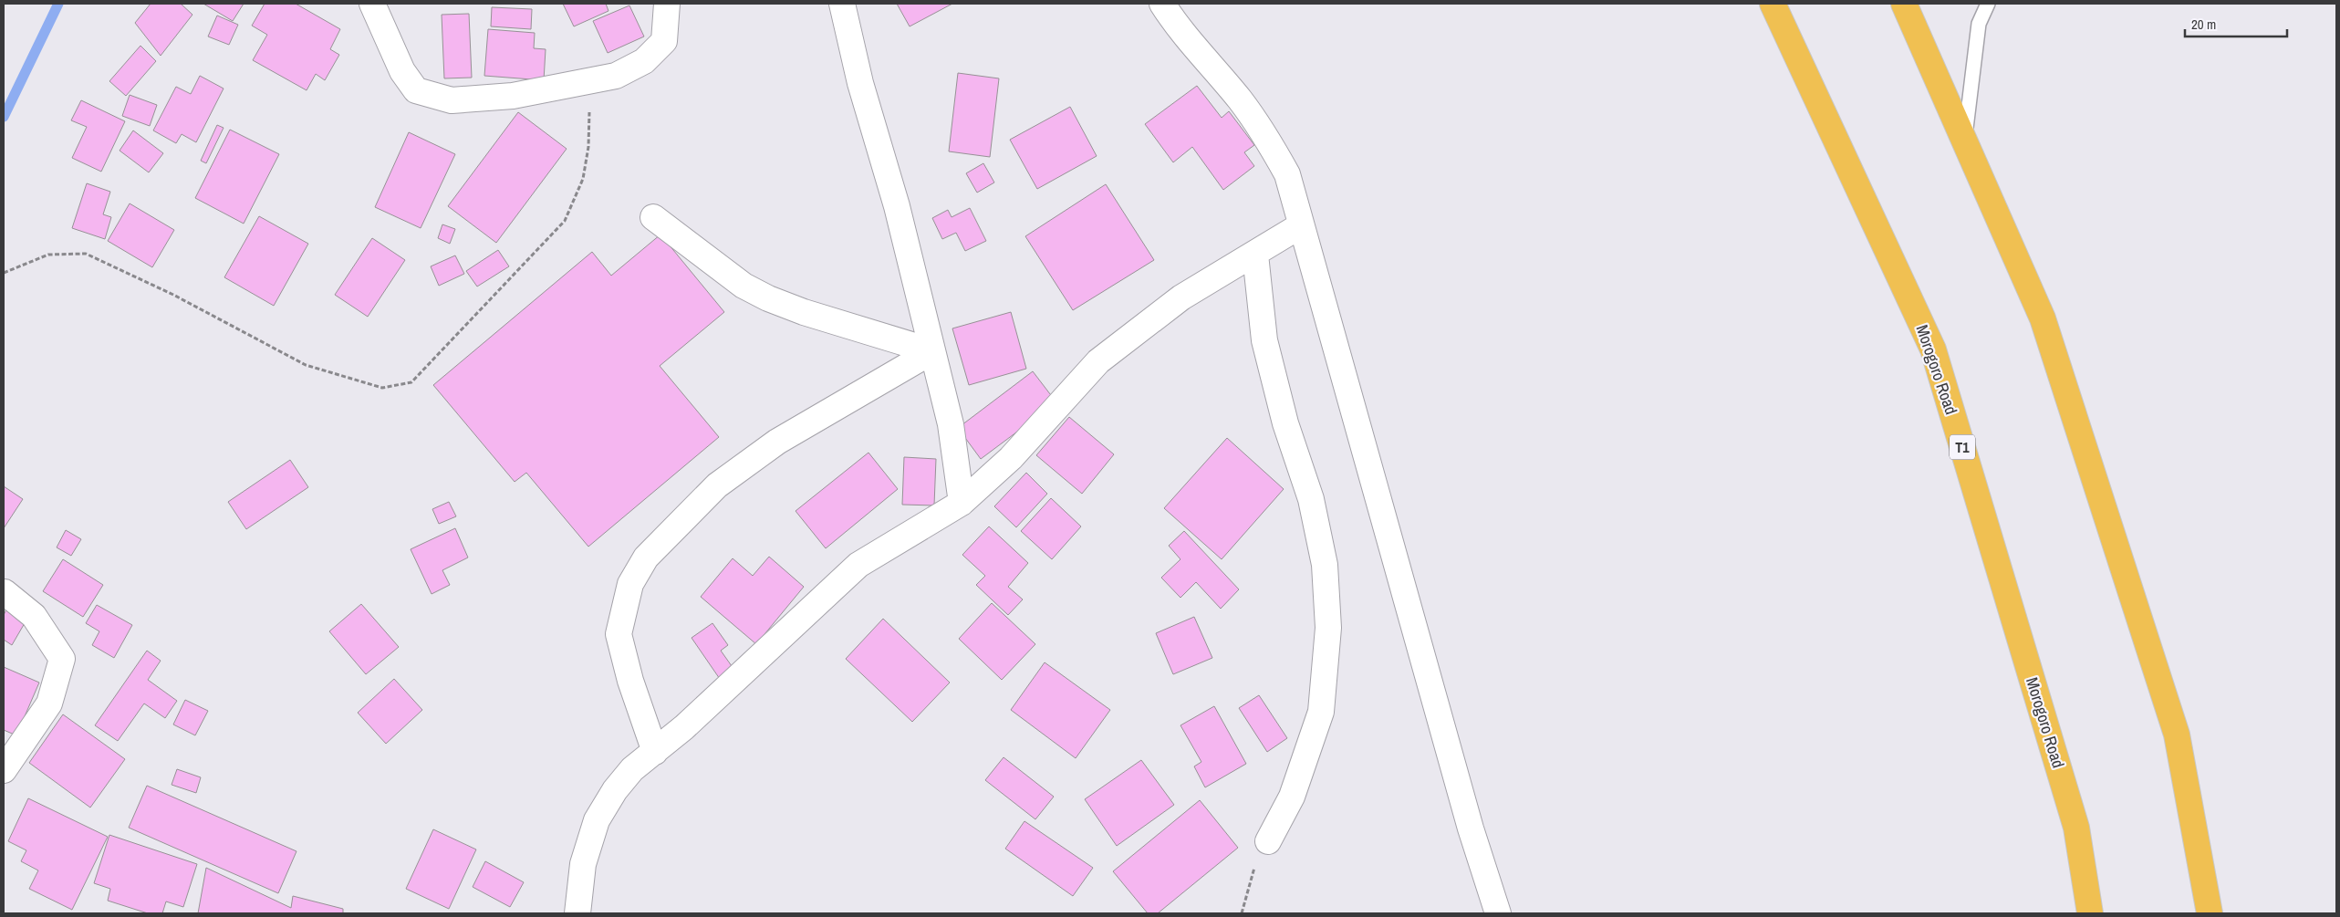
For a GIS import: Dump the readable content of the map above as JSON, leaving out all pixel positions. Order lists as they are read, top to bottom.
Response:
{
  "streets": {
    "highway": ["Morogoro Road", "T1"]
  },
  "scale_bar": "20 m"
}
